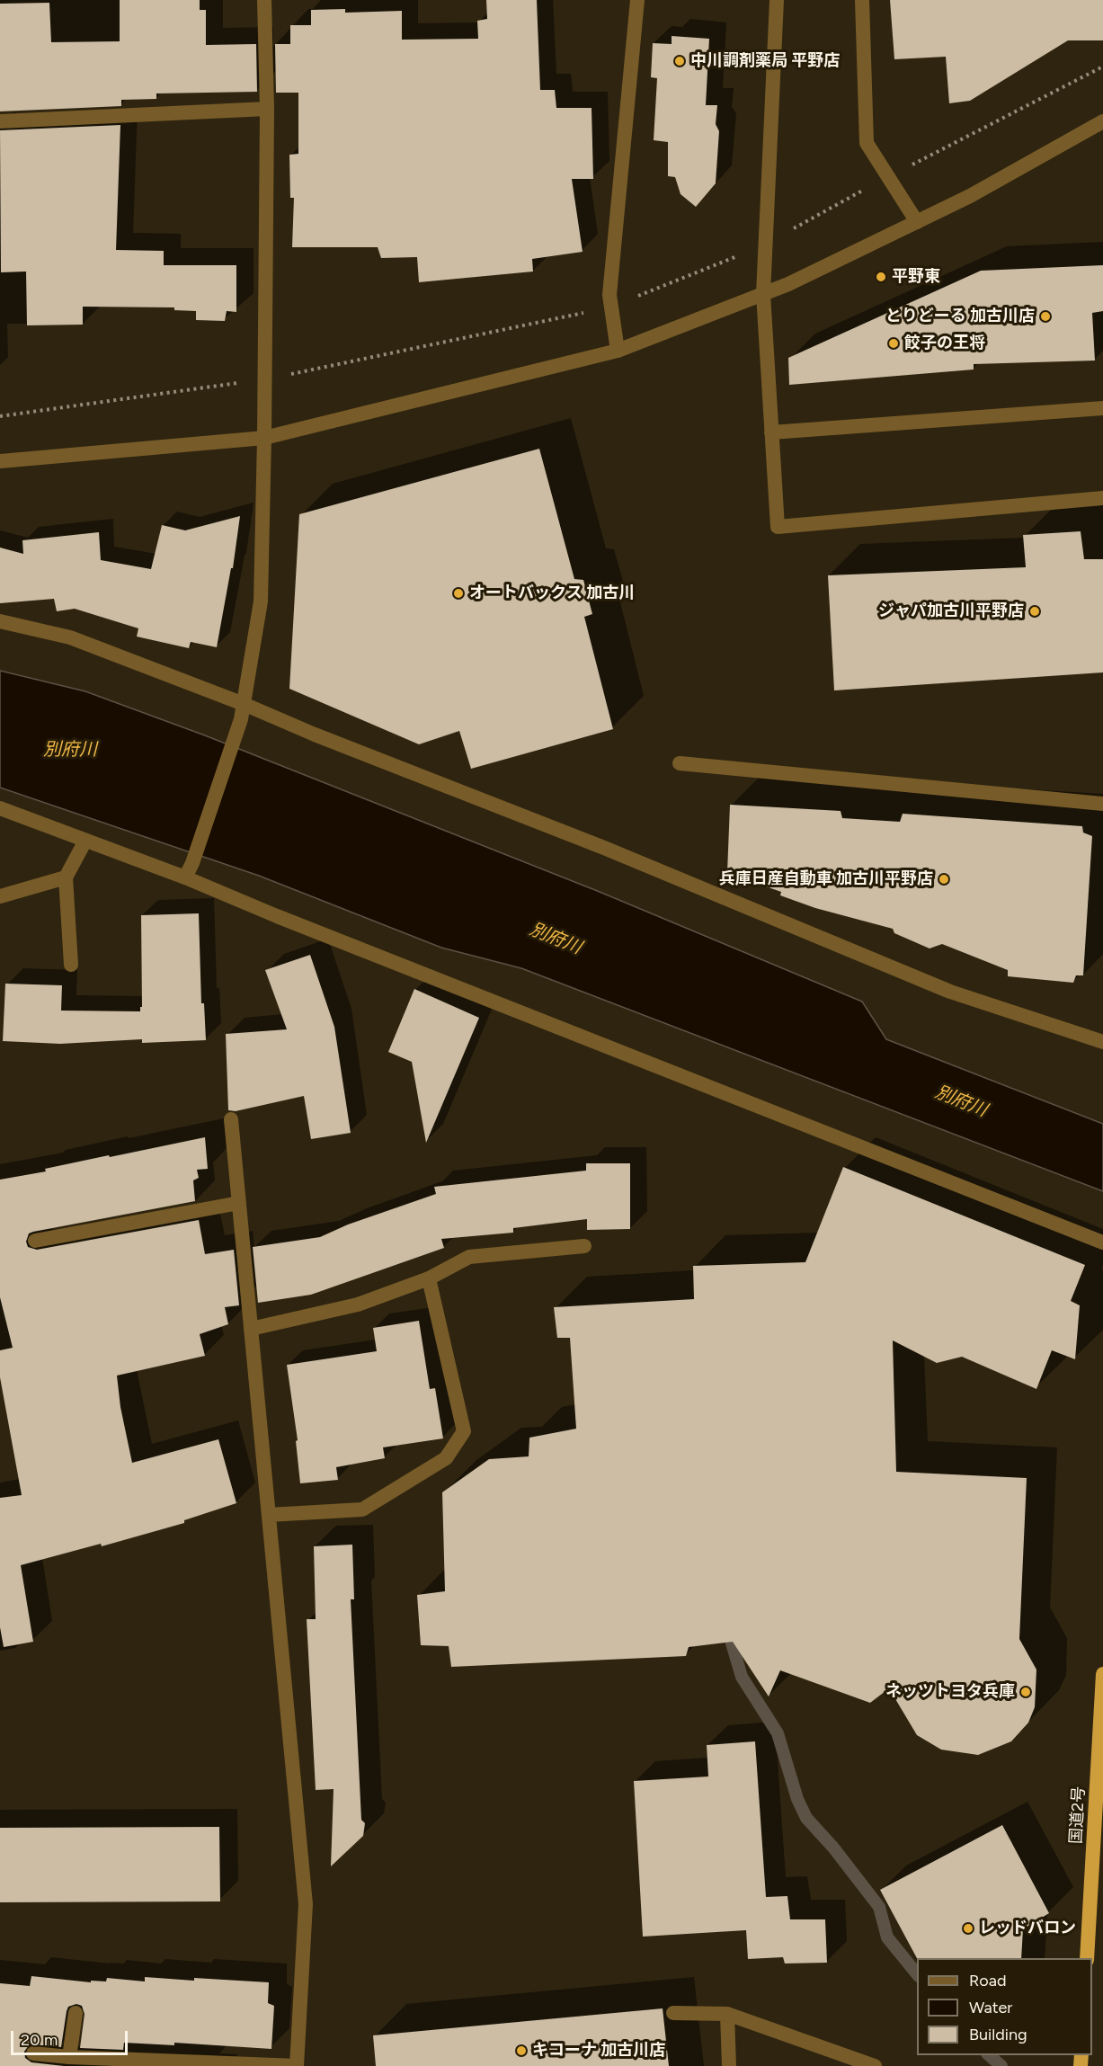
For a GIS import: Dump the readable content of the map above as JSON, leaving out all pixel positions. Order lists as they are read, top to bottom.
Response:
{
  "streets": {
    "highway": ["国道2号"]
  },
  "water": ["別府川"],
  "places": [
    "中川調剤薬局 平野店",
    "平野東",
    "とりどーる 加古川店",
    "餃子の王将",
    "オートバックス 加古川",
    "ジャパ加古川平野店",
    "兵庫日産自動車 加古川平野店",
    "ネッツトヨタ兵庫",
    "レッドバロン",
    "キコーナ 加古川店"
  ],
  "legend": ["Road", "Water", "Building"],
  "scale_bar": "20 m"
}
